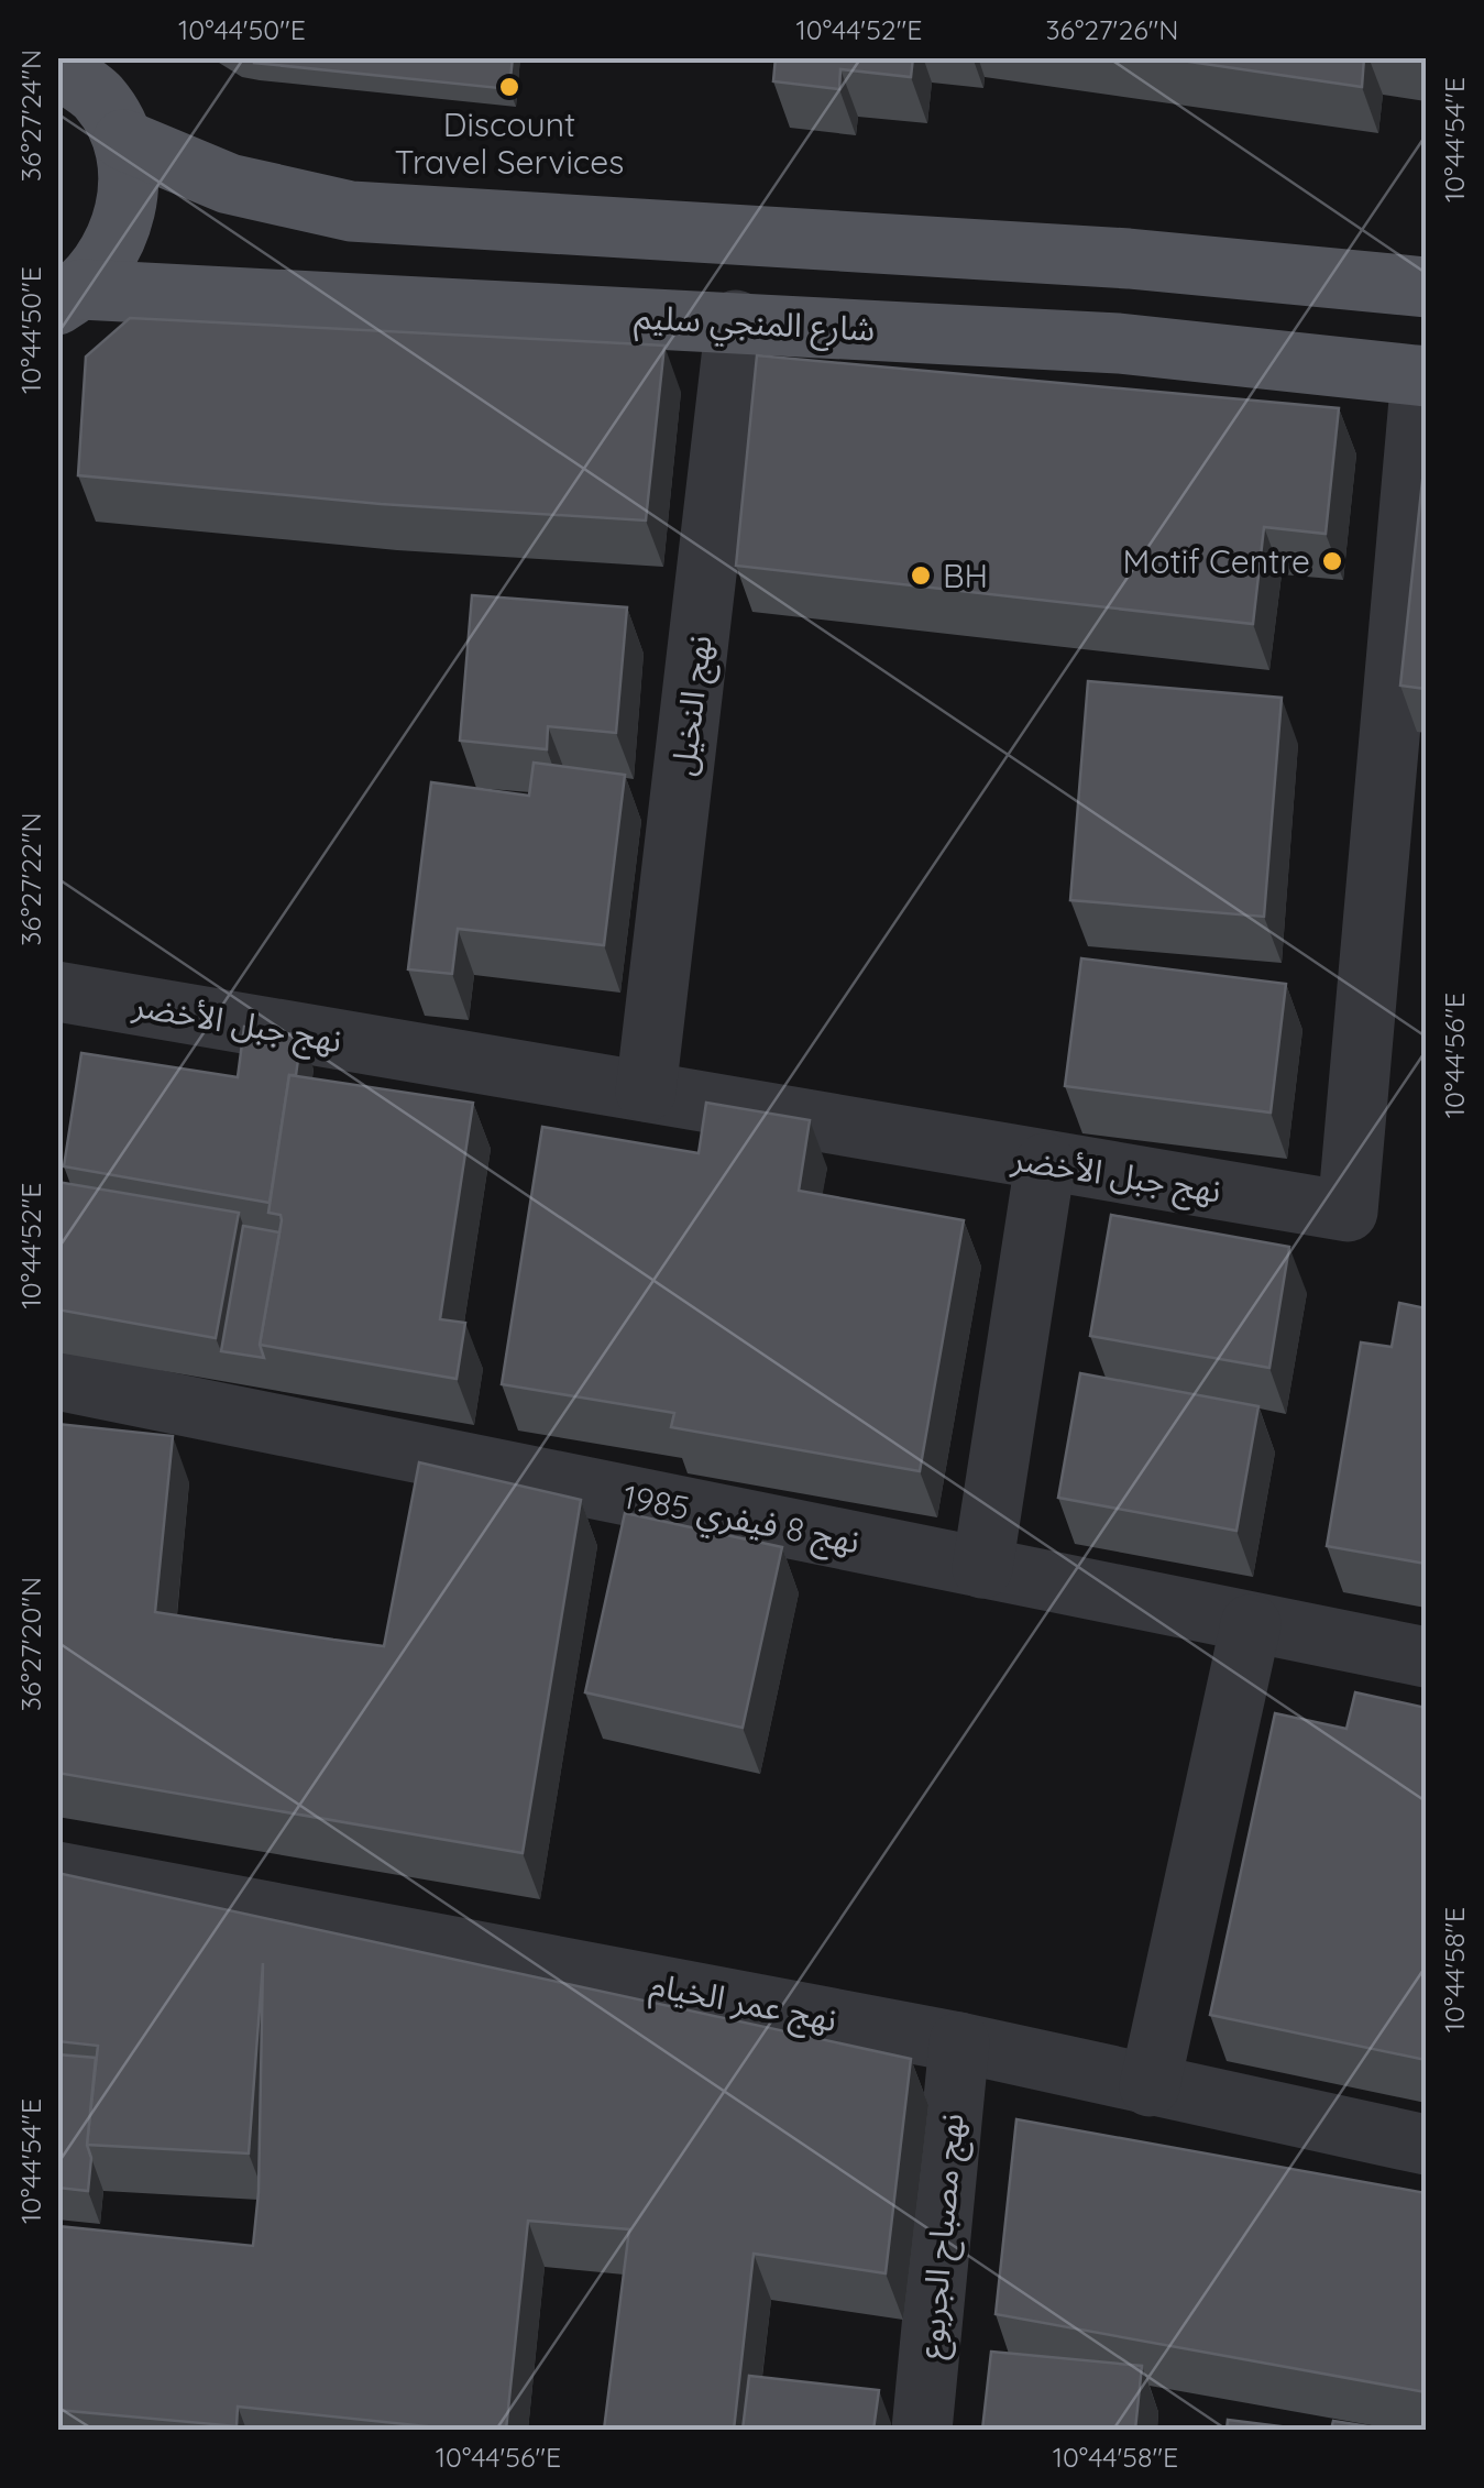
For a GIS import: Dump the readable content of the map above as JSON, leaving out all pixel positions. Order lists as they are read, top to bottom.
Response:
{
  "streets": {
    "main road": ["شارع المنجي سليم"],
    "street": [
      "نهج النخيل",
      "نهج جبل الأخضر",
      "نهج 8 فيفري 1985",
      "نهج عمر الخيام",
      "نهج مصباح الجربوع"
    ]
  },
  "crossings": [
    ["شارع المنجي سليم", "نهج النخيل"],
    ["شارع المنجي سليم", "نهج جبل الأخضر"],
    ["نهج النخيل", "نهج جبل الأخضر"],
    ["نهج عمر الخيام", "نهج مصباح الجربوع"]
  ],
  "places": ["Discount Travel Services", "Motif Centre", "BH"],
  "coordinates": [
    "10°44'50\"E",
    "10°44'52\"E",
    "36°27'26\"N",
    "36°27'24\"N",
    "10°44'54\"E",
    "36°27'22\"N",
    "10°44'56\"E",
    "36°27'20\"N",
    "10°44'58\"E"
  ]
}
